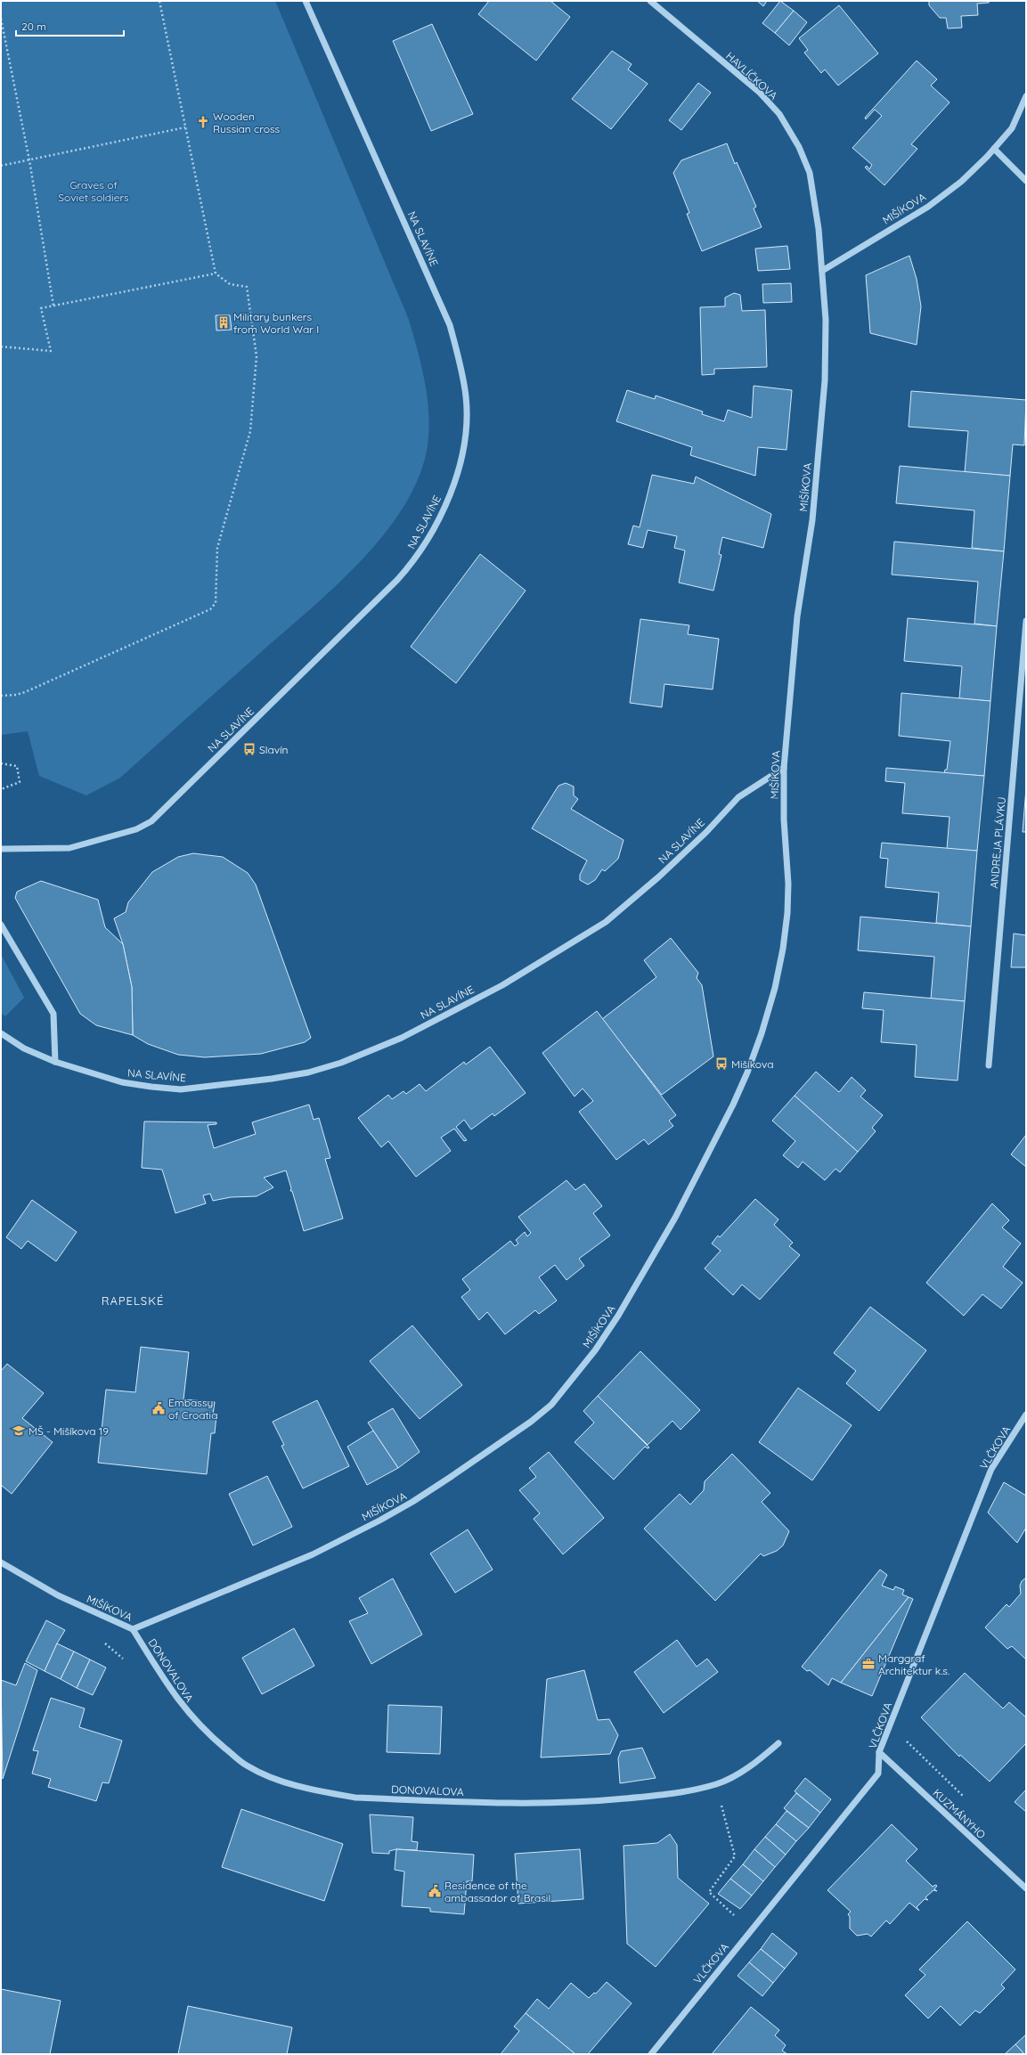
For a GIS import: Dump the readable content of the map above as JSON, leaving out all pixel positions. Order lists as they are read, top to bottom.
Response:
{
  "streets": {
    "street": [
      "HAVLÍČKOVA",
      "MIŠÍKOVA",
      "NA SLAVÍNE",
      "ANDREJA PLÁVKU",
      "VLČKOVA",
      "DONOVALOVA",
      "KUZMÁNYHO"
    ]
  },
  "crossings": [
    ["HAVLÍČKOVA", "MIŠÍKOVA"],
    ["MIŠÍKOVA", "NA SLAVÍNE"],
    ["MIŠÍKOVA", "DONOVALOVA"],
    ["VLČKOVA", "KUZMÁNYHO"]
  ],
  "districts": ["RAPELSKÉ"],
  "parks": ["Graves of Soviet soldiers"],
  "places": {
    "church": ["Wooden Russian cross"],
    "building": ["Military bunkers from World War I"],
    "bus stop": ["Slavín", "Mišíkova"],
    "public building": ["Embassy of Croatia", "Residence of the ambassador of Brasil"],
    "school or university": ["MŠ - Mišíkova 19"],
    "office": ["Marggraf Architektur k.s."]
  },
  "scale_bar": "20 m"
}
